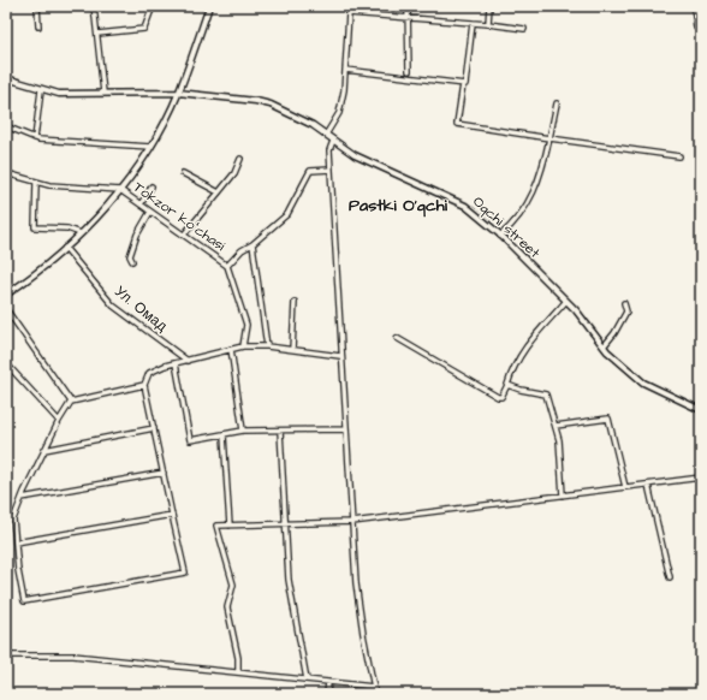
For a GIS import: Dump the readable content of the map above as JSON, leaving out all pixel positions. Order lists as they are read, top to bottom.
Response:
{
  "streets": {
    "main road": ["Oqchi street"],
    "street": ["Tokzor koʻchasi", "Ул. Омад"]
  },
  "districts": ["Pastki O'qchi"]
}
